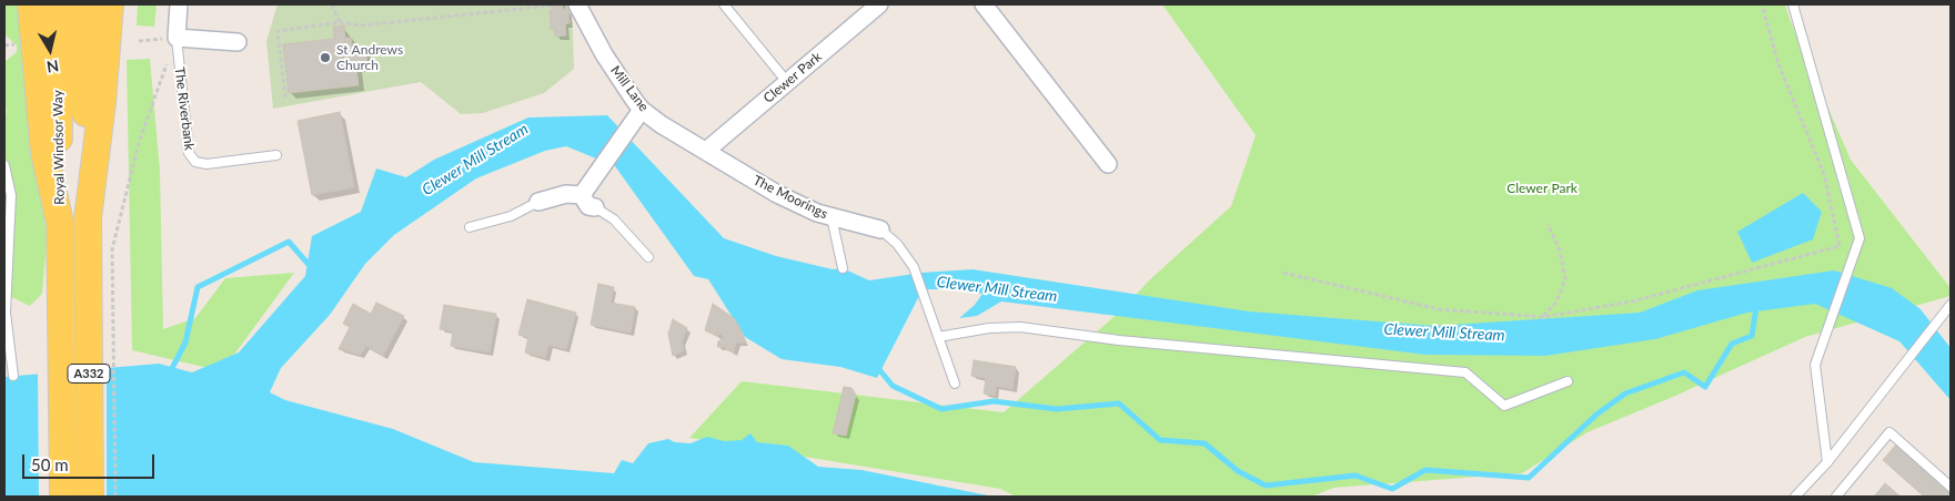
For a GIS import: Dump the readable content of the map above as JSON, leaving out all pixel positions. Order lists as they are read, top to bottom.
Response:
{
  "streets": {
    "main road": ["Royal Windsor Way", "A332"],
    "street": ["Clewer Park", "Mill Lane", "The Moorings"],
    "lane": ["The Riverbank"]
  },
  "crossings": [
    ["Clewer Park", "Mill Lane"],
    ["Clewer Park", "The Moorings"],
    ["Mill Lane", "The Moorings"],
    ["Royal Windsor Way", "A332"]
  ],
  "water": ["Clewer Mill Stream"],
  "parks": ["Clewer Park"],
  "places": ["St Andrews Church"],
  "scale_bar": "50 m",
  "north": "bottom"
}
